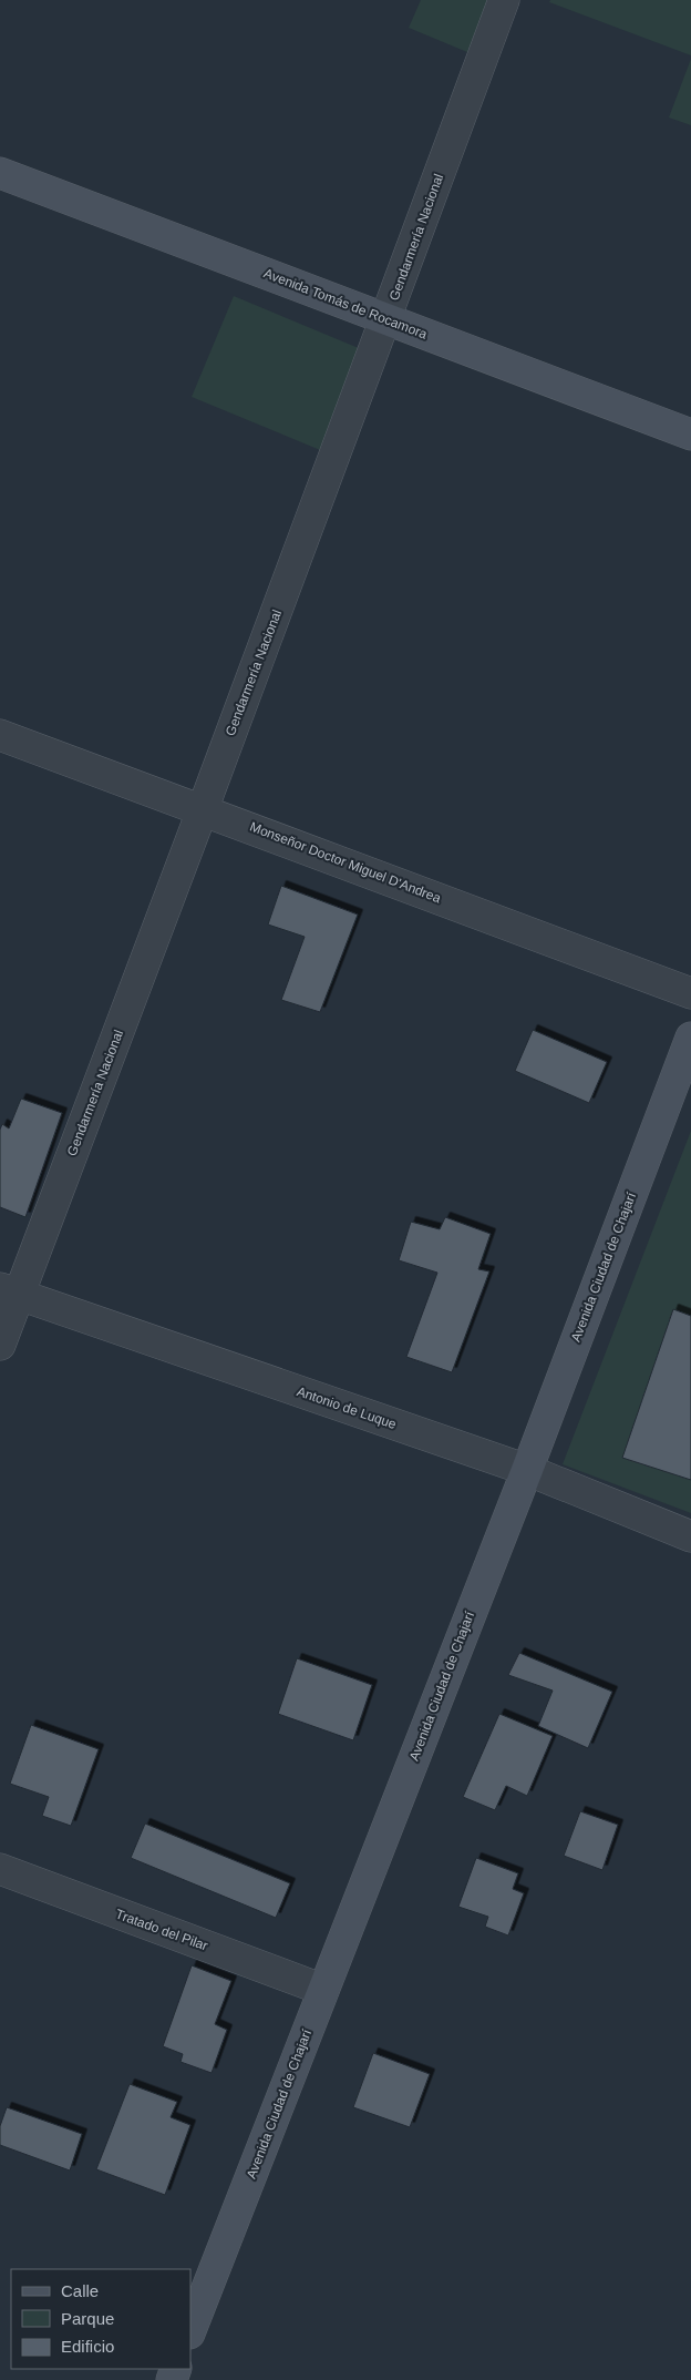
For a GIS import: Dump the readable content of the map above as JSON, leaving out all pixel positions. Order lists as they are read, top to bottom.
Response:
{
  "streets": {
    "main road": ["Avenida Tomás de Rocamora", "Avenida Ciudad de Chajarí"],
    "street": [
      "Gendarmería Nacional",
      "Monseñor Doctor Miguel D'Andrea",
      "Antonio de Luque",
      "Tratado del Pilar"
    ]
  },
  "crossings": [
    ["Gendarmería Nacional", "Avenida Tomás de Rocamora"],
    ["Gendarmería Nacional", "Monseñor Doctor Miguel D'Andrea"],
    ["Gendarmería Nacional", "Antonio de Luque"],
    ["Avenida Ciudad de Chajarí", "Antonio de Luque"],
    ["Avenida Ciudad de Chajarí", "Tratado del Pilar"]
  ],
  "legend": ["Calle", "Parque", "Edificio"]
}
